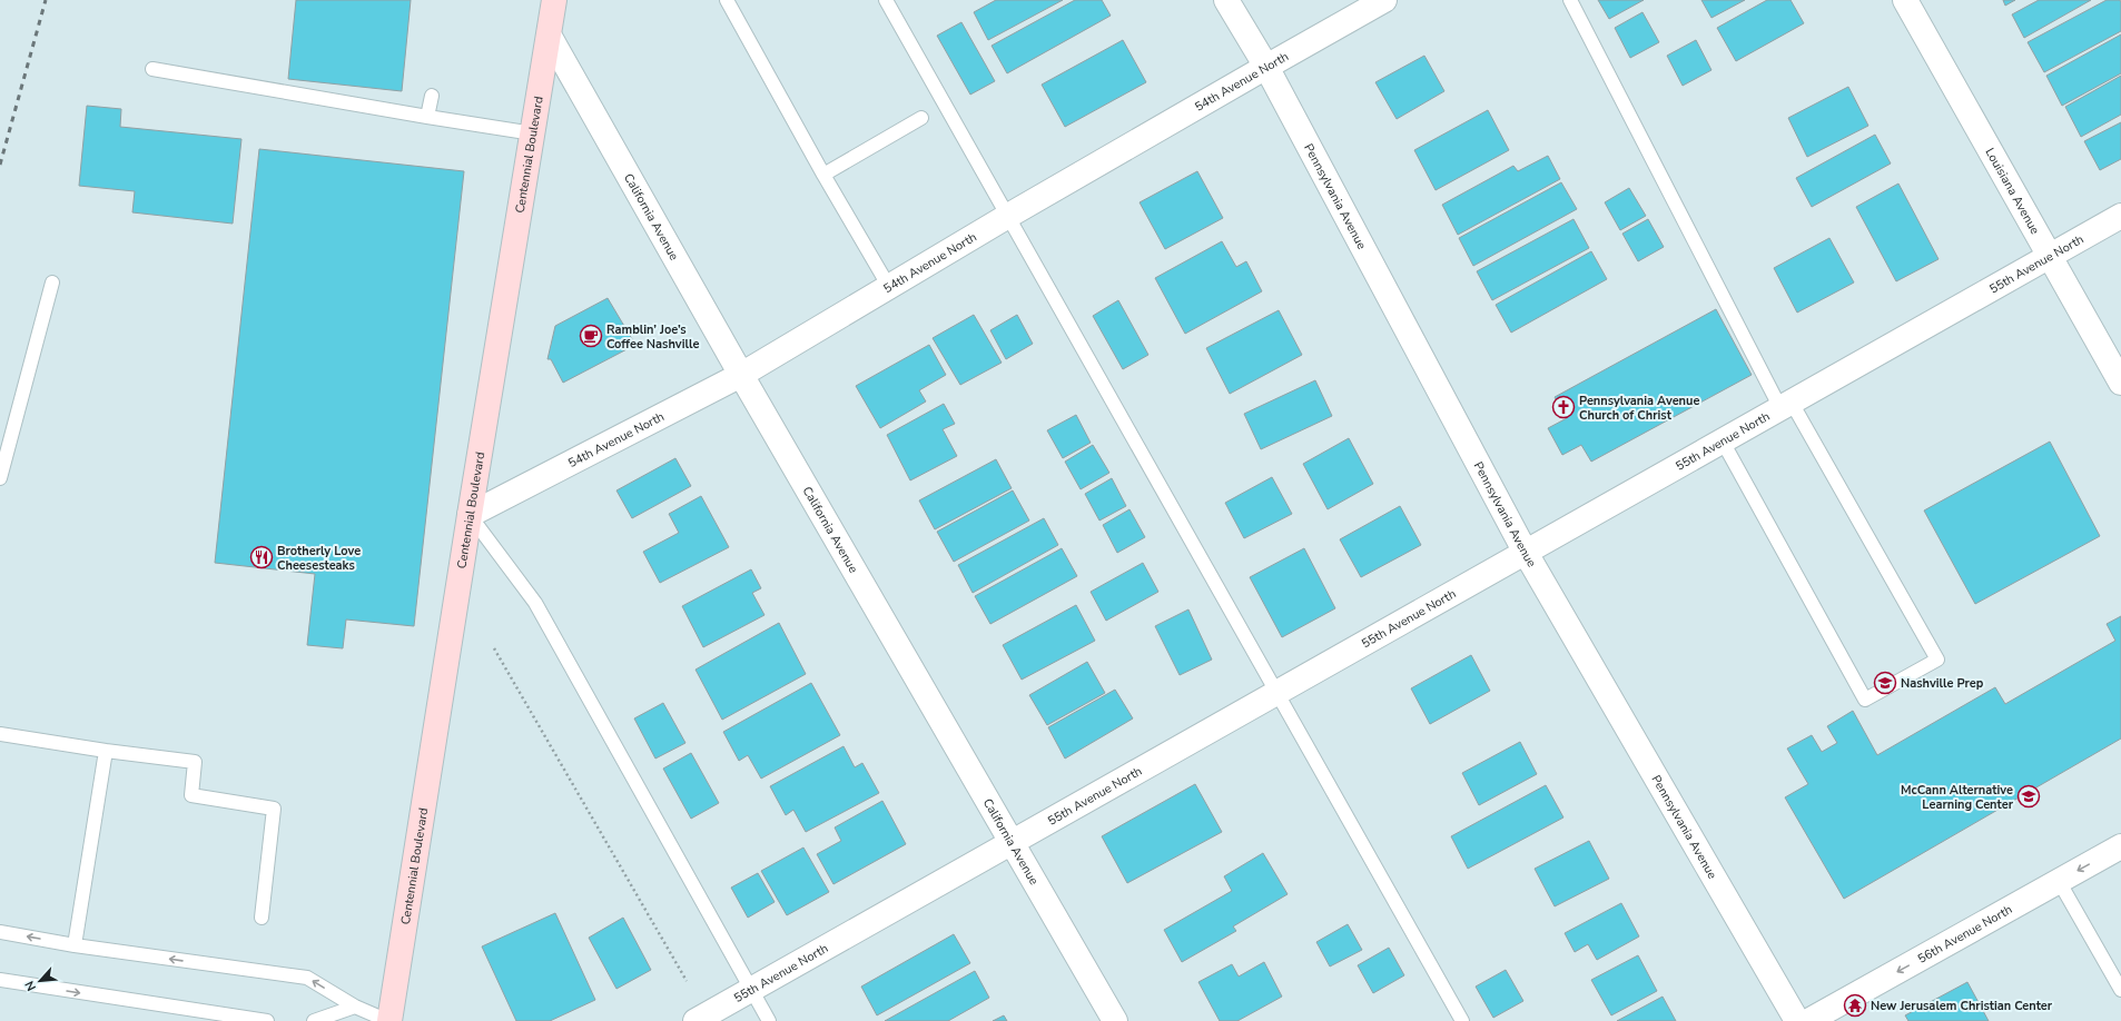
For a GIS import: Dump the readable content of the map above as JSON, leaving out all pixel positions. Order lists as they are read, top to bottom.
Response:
{
  "streets": {
    "main road": ["Centennial Boulevard"],
    "street": [
      "54th Avenue North",
      "Louisiana Avenue",
      "Pennsylvania Avenue",
      "California Avenue",
      "55th Avenue North",
      "56th Avenue North"
    ]
  },
  "crossings": [
    ["54th Avenue North", "Centennial Boulevard"],
    ["54th Avenue North", "Pennsylvania Avenue"],
    ["54th Avenue North", "California Avenue"],
    ["Centennial Boulevard", "California Avenue"],
    ["Louisiana Avenue", "55th Avenue North"],
    ["Pennsylvania Avenue", "55th Avenue North"],
    ["California Avenue", "55th Avenue North"]
  ],
  "one_way": ["56th Avenue North"],
  "places": {
    "cafe": ["Ramblin’ Joe’s Coffee Nashville"],
    "church": ["Pennsylvania Avenue Church of Christ"],
    "restaurant": ["Brotherly Love Cheesesteaks"],
    "school or university": ["Nashville Prep", "McCann Alternative Learning Center"],
    "temple": ["New Jerusalem Christian Center"]
  },
  "north": "bottom left"
}
